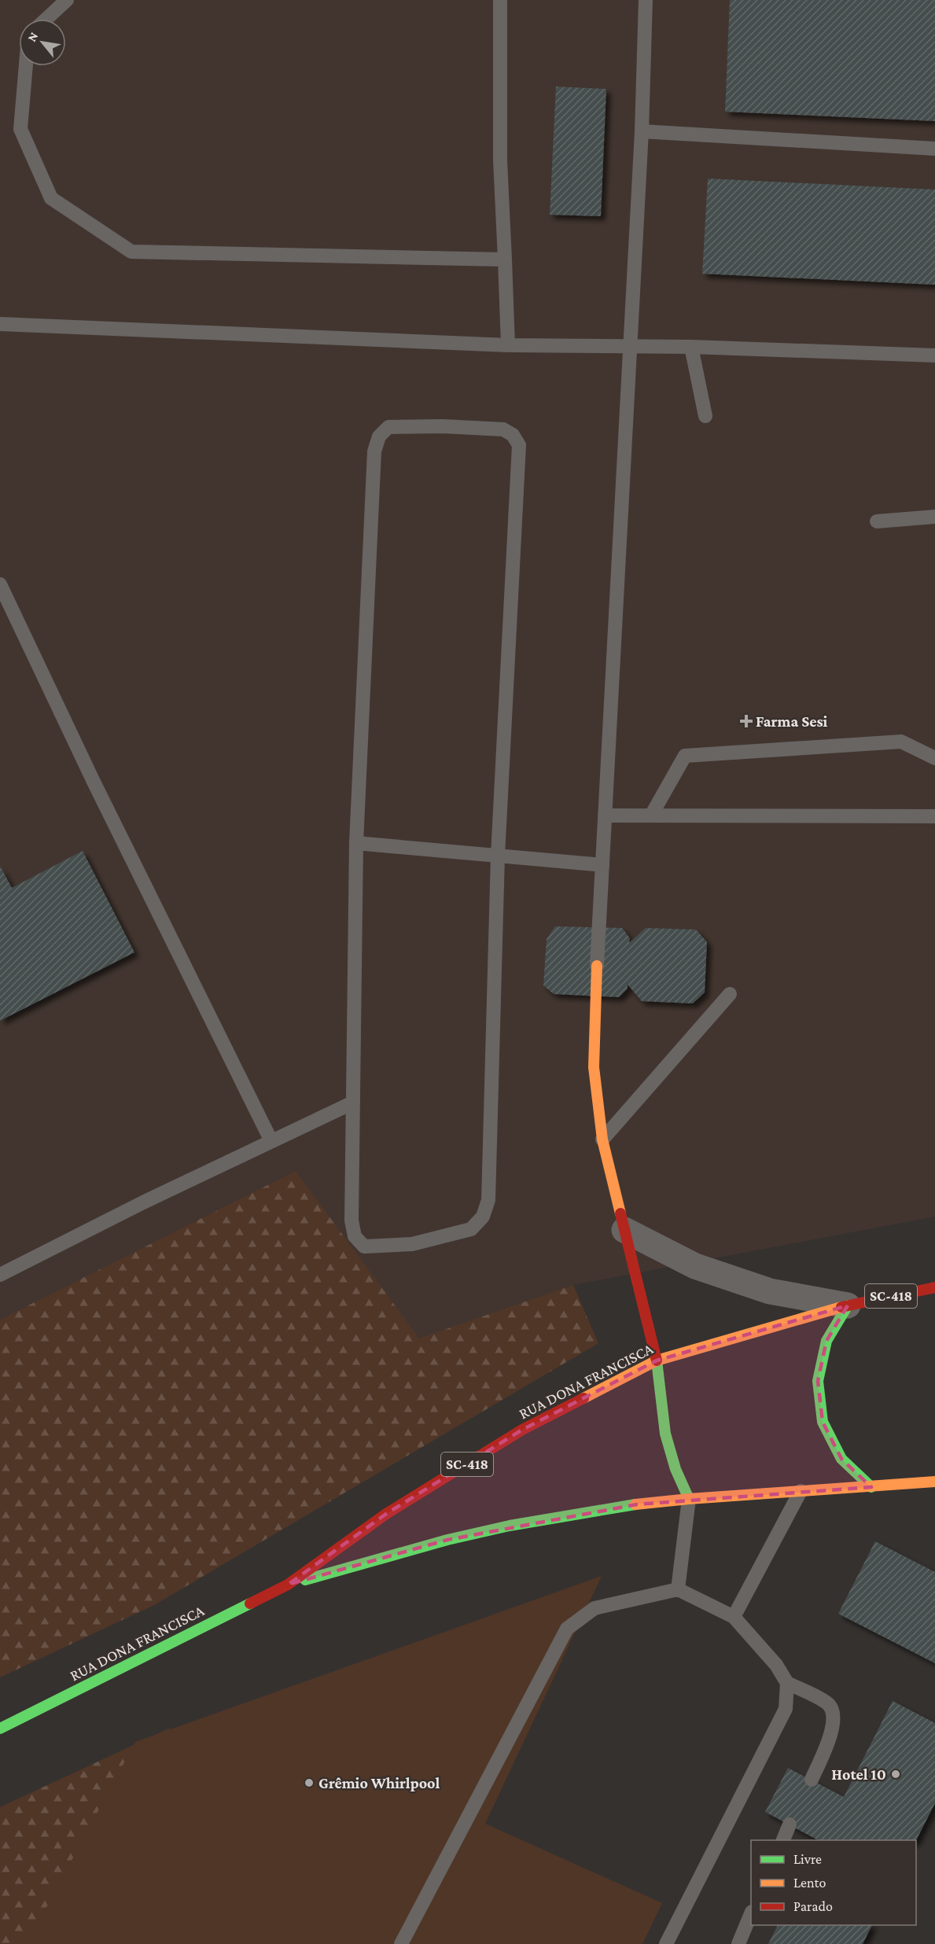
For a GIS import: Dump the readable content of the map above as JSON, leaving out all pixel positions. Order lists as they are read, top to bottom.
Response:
{
  "streets": {
    "main road": ["SC-418", "RUA DONA FRANCISCA"]
  },
  "places": {
    "health": ["Farma Sesi"],
    "other": ["Hotel 10", "Grêmio Whirlpool"]
  },
  "legend": ["Livre", "Lento", "Parado"],
  "north": "top left"
}
